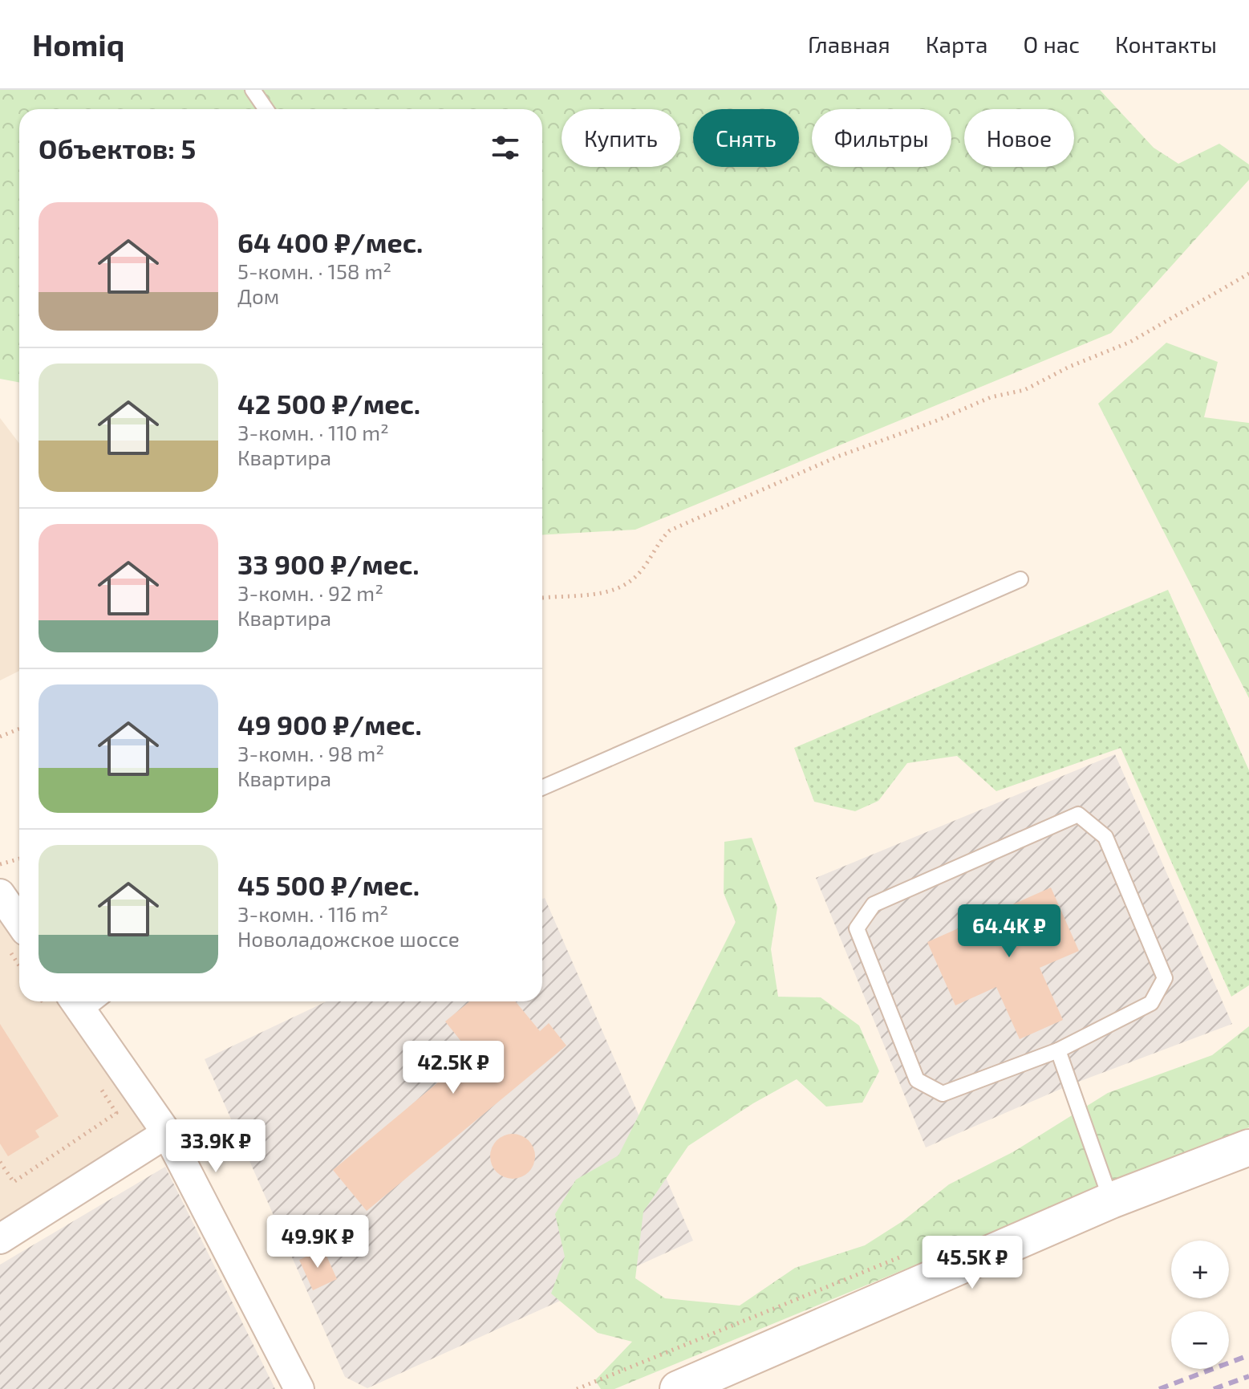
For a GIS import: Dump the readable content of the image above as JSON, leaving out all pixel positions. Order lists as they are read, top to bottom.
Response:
{
  "page": {
    "header": "Homiq",
    "nav": [
      "Главная",
      "Карта",
      "О нас",
      "Контакты"
    ],
    "chip": [
      "Купить",
      "Снять",
      "Фильтры",
      "Новое"
    ],
    "heading": "Объектов: 5",
    "list": [
      {
        "name": "64 400 ₽/мес.",
        "note": "5-комн. · 158 m² · Дом"
      },
      {
        "name": "42 500 ₽/мес.",
        "note": "3-комн. · 110 m² · Квартира"
      },
      {
        "name": "33 900 ₽/мес.",
        "note": "3-комн. · 92 m² · Квартира"
      },
      {
        "name": "49 900 ₽/мес.",
        "note": "3-комн. · 98 m² · Квартира"
      },
      {
        "name": "45 500 ₽/мес.",
        "note": "3-комн. · 116 m² · Новоладожское шоссе"
      }
    ],
    "price": [
      "64.4K ₽",
      "42.5K ₽",
      "33.9K ₽",
      "49.9K ₽",
      "45.5K ₽"
    ],
    "map_buttons": ["+", "−"]
  }
}
